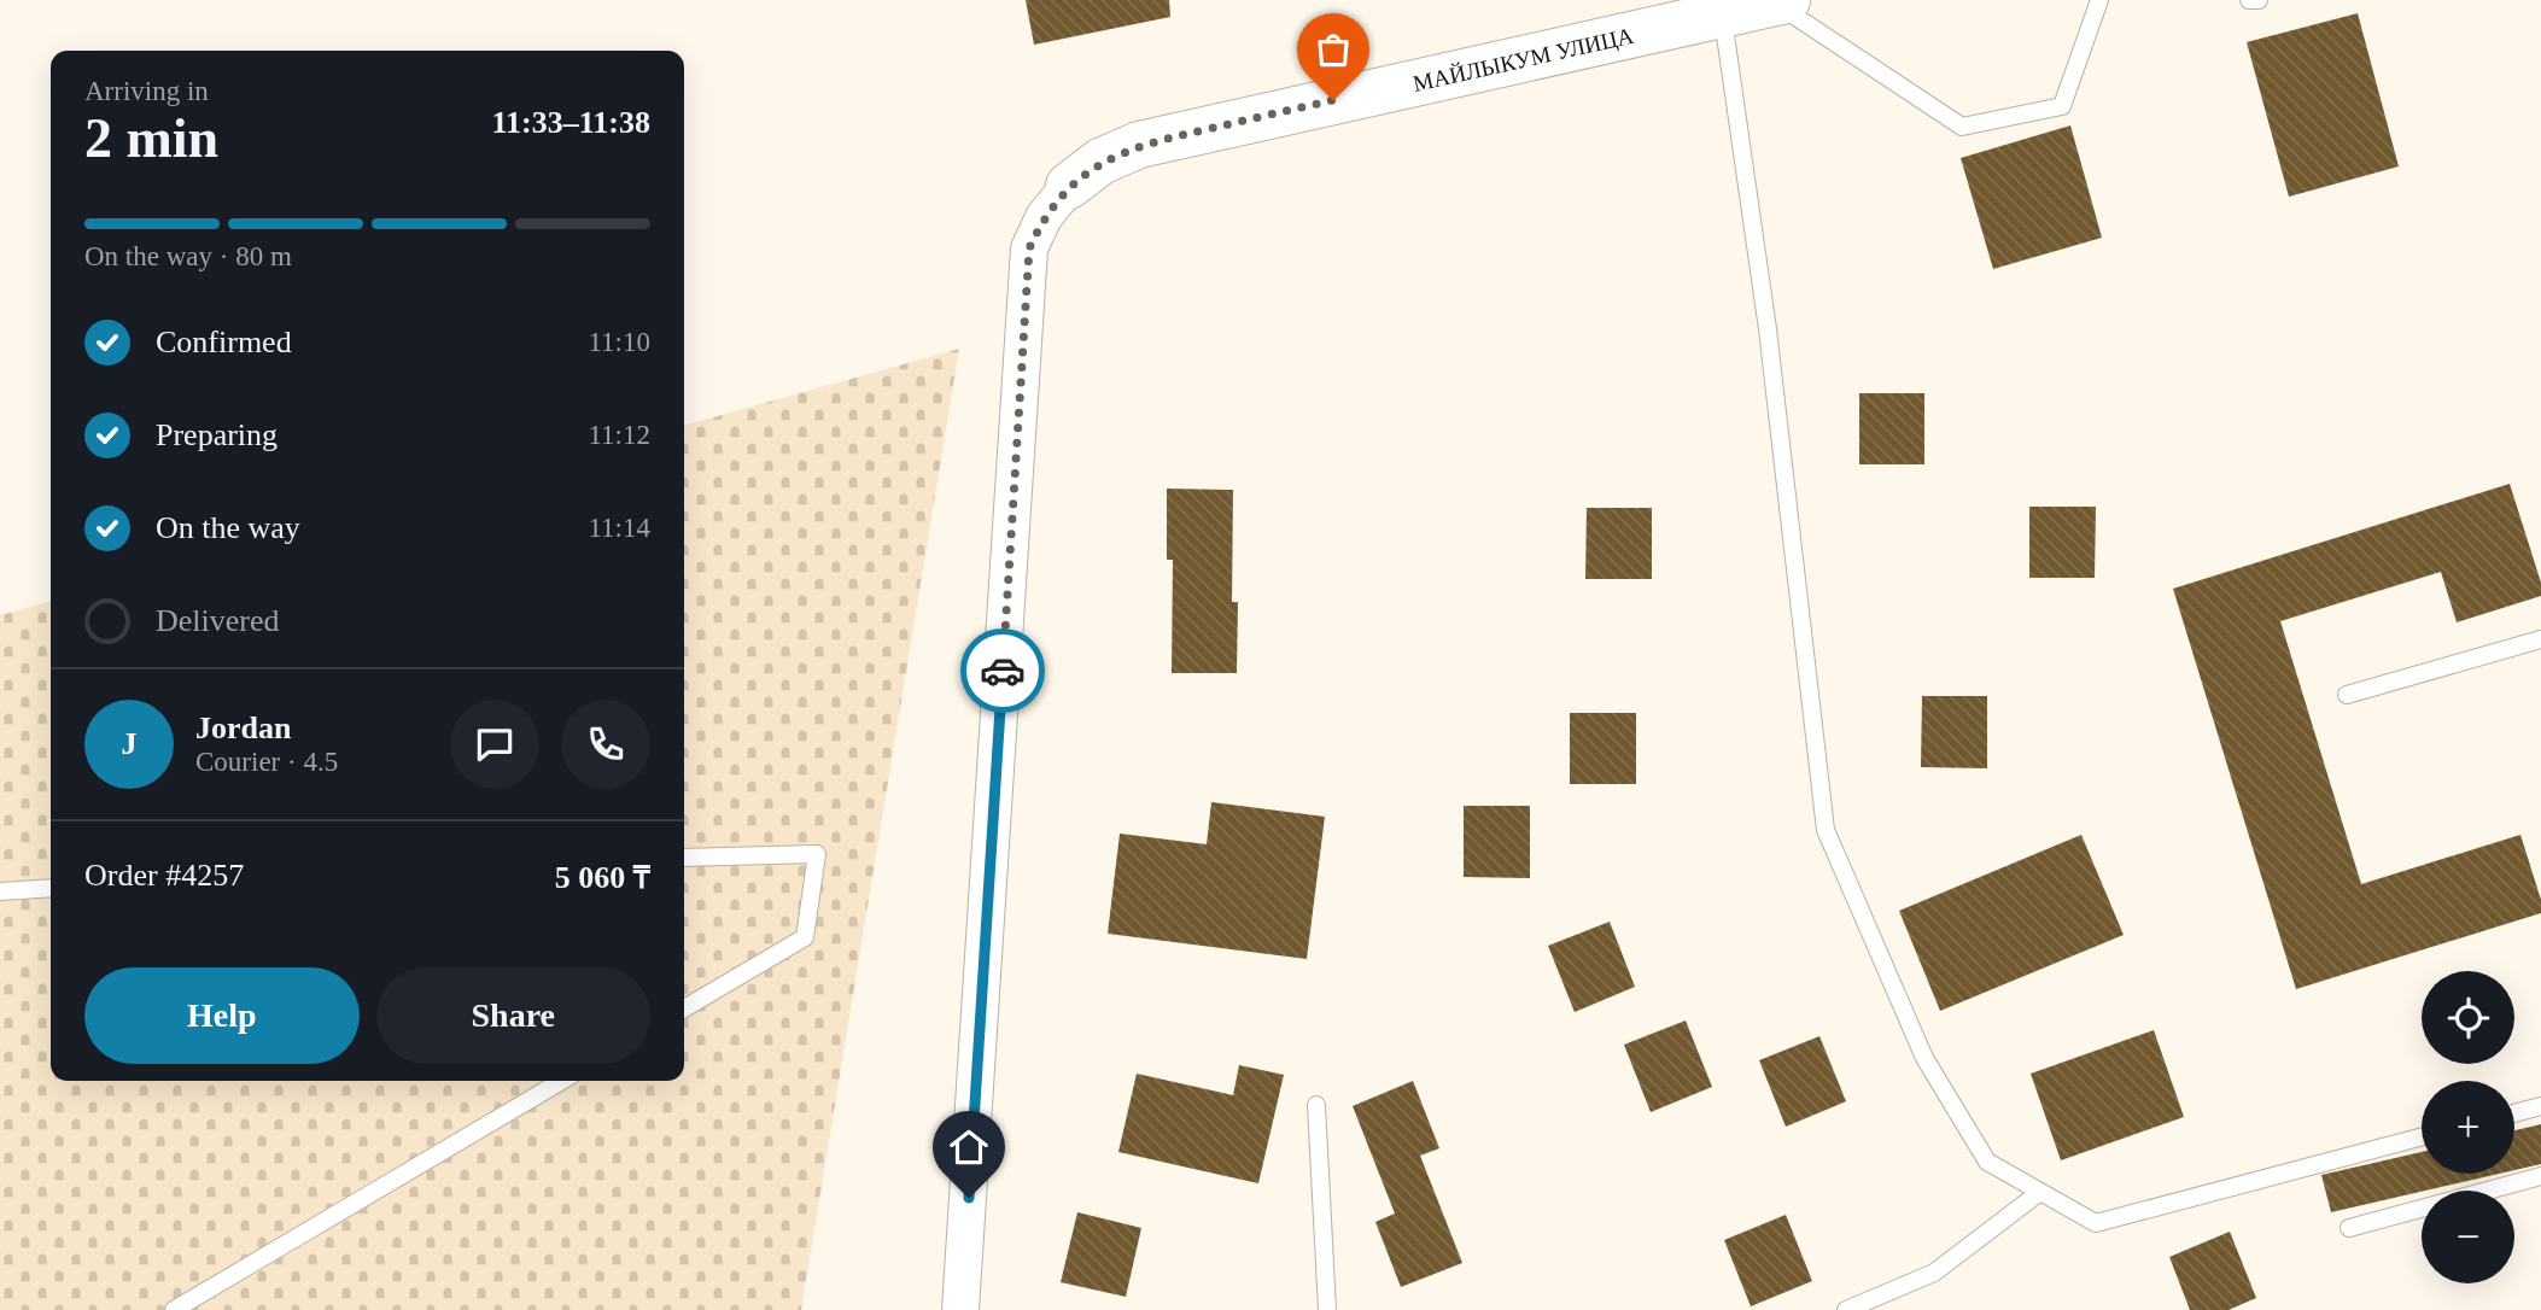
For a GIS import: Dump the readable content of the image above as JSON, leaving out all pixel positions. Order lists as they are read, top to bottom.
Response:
{
  "streets": {
    "street": ["МАЙЛЫКУМ УЛИЦА"]
  },
  "page": {
    "heading": ["2 min", "Arriving in", "11:33–11:38"],
    "panel": [
      "Jordan",
      "Courier · 4.5",
      "Order #4257",
      "5 060 ₸"
    ],
    "bar": "On the way · 80 m",
    "list": [
      ["Confirmed", "11:10"],
      ["Preparing", "11:12"],
      ["On the way", "11:14"],
      "Delivered"
    ],
    "round": "J",
    "buttons": ["Help", "Share"],
    "map_buttons": ["+", "−"]
  }
}
